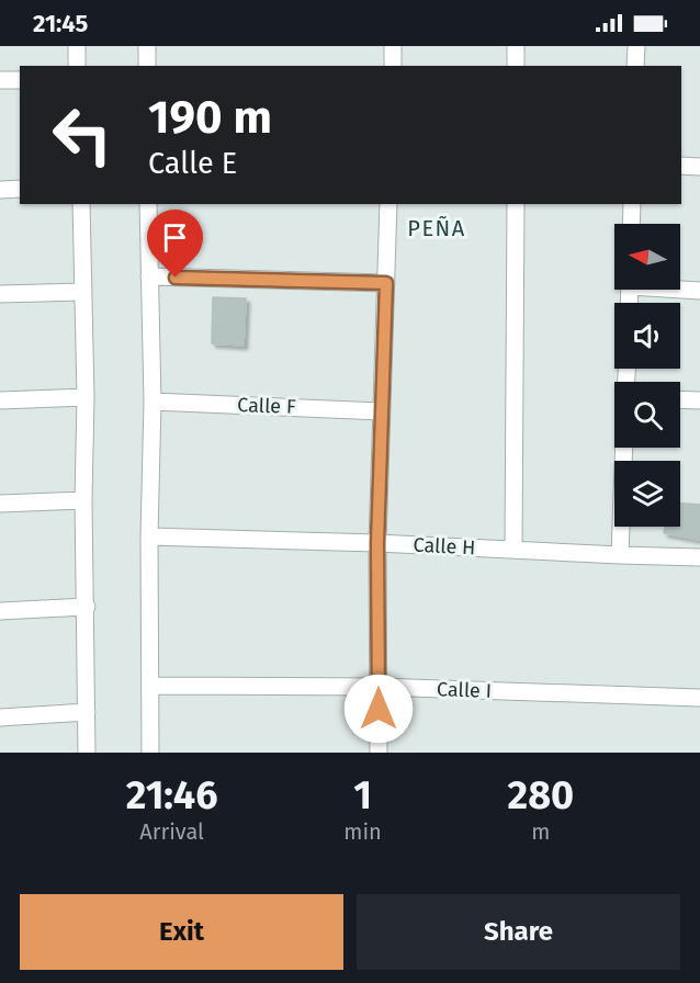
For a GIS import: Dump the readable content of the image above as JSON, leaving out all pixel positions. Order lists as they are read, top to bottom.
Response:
{
  "streets": {
    "street": ["Calle F", "Calle H", "Calle I"]
  },
  "districts": ["PEÑA"],
  "north": "left",
  "page": {
    "status": "21:45",
    "turn": ["190 m", "Calle E"],
    "eta": [
      "21:46",
      "Arrival",
      "1",
      "min",
      "280",
      "m"
    ],
    "buttons": ["Exit", "Share"]
  }
}
